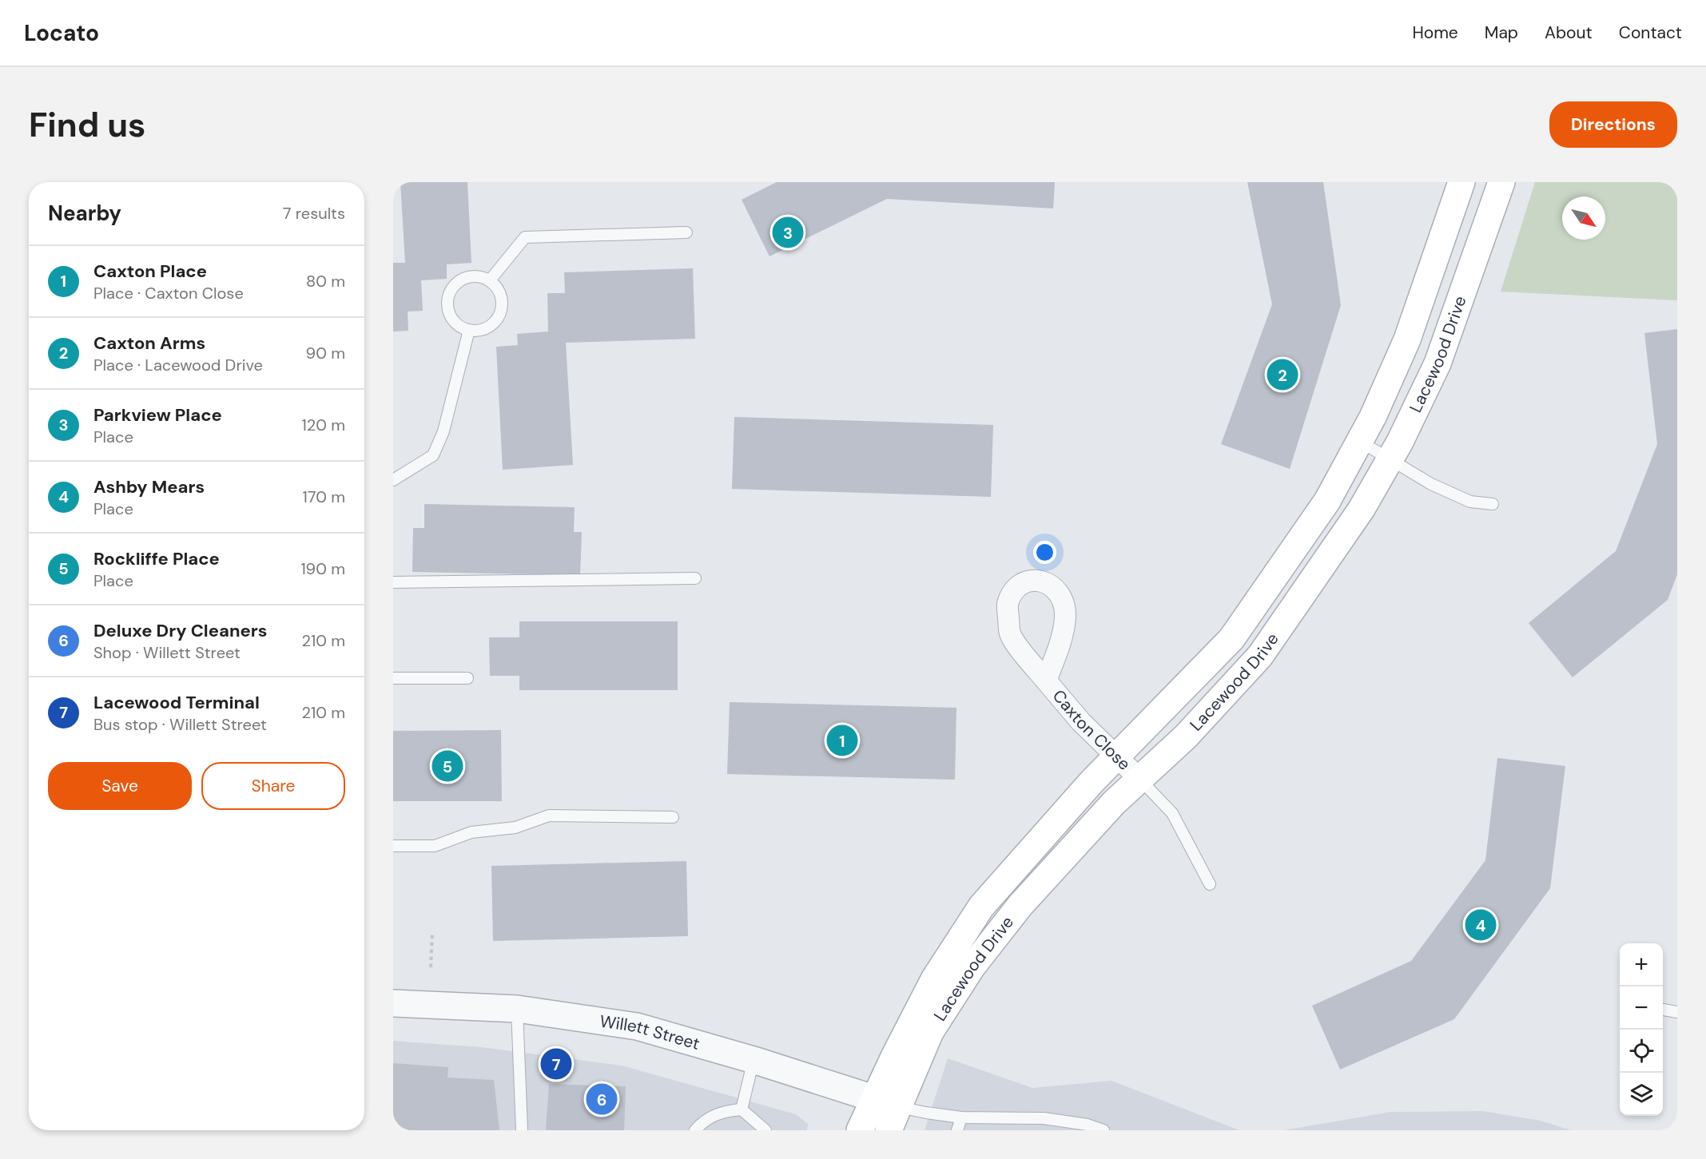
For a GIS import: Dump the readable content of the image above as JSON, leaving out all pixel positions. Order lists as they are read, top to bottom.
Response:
{
  "streets": {
    "main road": ["Lacewood Drive"],
    "street": ["Caxton Close", "Willett Street"]
  },
  "crossings": [
    ["Lacewood Drive", "Caxton Close"],
    ["Lacewood Drive", "Willett Street"]
  ],
  "north": "bottom right",
  "page": {
    "header": "Locato",
    "nav": [
      "Home",
      "Map",
      "About",
      "Contact"
    ],
    "buttons": [
      "Directions",
      ["Save", "Share"]
    ],
    "title": "Find us",
    "heading": ["Nearby", "7 results"],
    "pins": [
      "3",
      "2",
      "1",
      "5",
      "4",
      "7",
      "6"
    ],
    "list": [
      {
        "mark": "1",
        "name": "Caxton Place",
        "note": "Place · Caxton Close",
        "value": "80 m"
      },
      {
        "mark": "2",
        "name": "Caxton Arms",
        "note": "Place · Lacewood Drive",
        "value": "90 m"
      },
      {
        "mark": "3",
        "name": "Parkview Place",
        "note": "Place",
        "value": "120 m"
      },
      {
        "mark": "4",
        "name": "Ashby Mears",
        "note": "Place",
        "value": "170 m"
      },
      {
        "mark": "5",
        "name": "Rockliffe Place",
        "note": "Place",
        "value": "190 m"
      },
      {
        "mark": "6",
        "name": "Deluxe Dry Cleaners",
        "note": "Shop · Willett Street",
        "value": "210 m"
      },
      {
        "mark": "7",
        "name": "Lacewood Terminal",
        "note": "Bus stop · Willett Street",
        "value": "210 m"
      }
    ],
    "map_buttons": ["+", "−"]
  }
}
